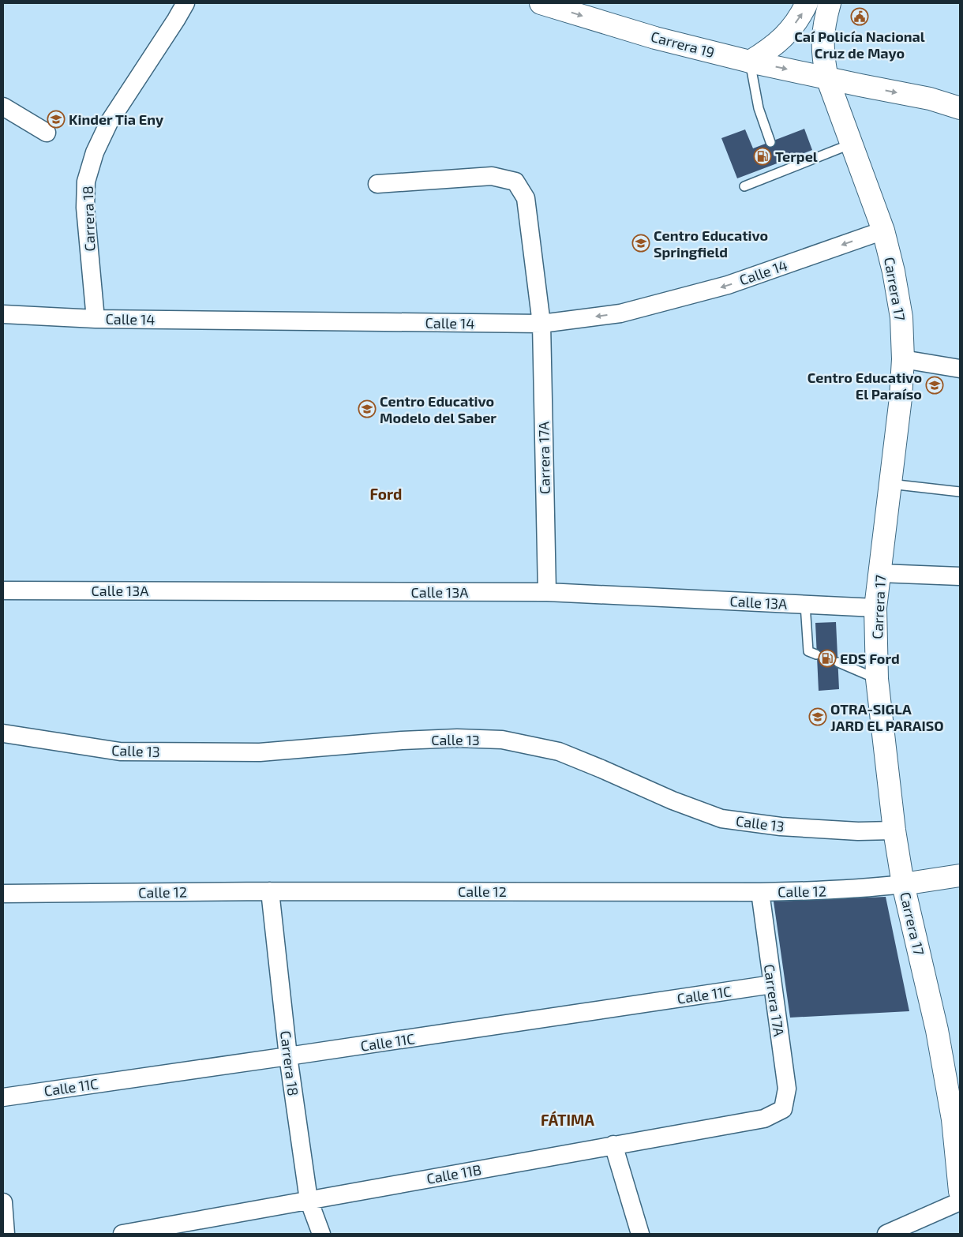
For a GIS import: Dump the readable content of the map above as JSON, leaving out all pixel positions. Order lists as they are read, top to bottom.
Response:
{
  "streets": {
    "street": [
      "Carrera 19",
      "Carrera 18",
      "Calle 14",
      "Carrera 17",
      "Carrera 17A",
      "Calle 13A",
      "Calle 13",
      "Calle 12",
      "Calle 11C",
      "Calle 11B"
    ]
  },
  "crossings": [
    ["Carrera 19", "Carrera 17"],
    ["Carrera 18", "Calle 14"],
    ["Carrera 18", "Calle 12"],
    ["Carrera 18", "Calle 11C"],
    ["Carrera 18", "Calle 11B"],
    ["Calle 14", "Carrera 17"],
    ["Calle 14", "Carrera 17A"],
    ["Carrera 17", "Calle 13A"],
    ["Carrera 17", "Calle 13"],
    ["Carrera 17", "Calle 12"],
    ["Carrera 17A", "Calle 13A"],
    ["Carrera 17A", "Calle 12"],
    ["Carrera 17A", "Calle 11C"],
    ["Carrera 17A", "Calle 11B"]
  ],
  "one_way": ["Carrera 19", "Calle 14"],
  "districts": ["Ford", "FÁTIMA"],
  "places": {
    "public building": ["Caí Policía Nacional Cruz de Mayo"],
    "school or university": [
      "Kinder Tia Eny",
      "Centro Educativo Springfield",
      "Centro Educativo El Paraíso",
      "Centro Educativo Modelo del Saber",
      "OTRA-SIGLA JARD EL PARAISO"
    ],
    "fuel station": ["Terpel", "EDS Ford"]
  }
}
